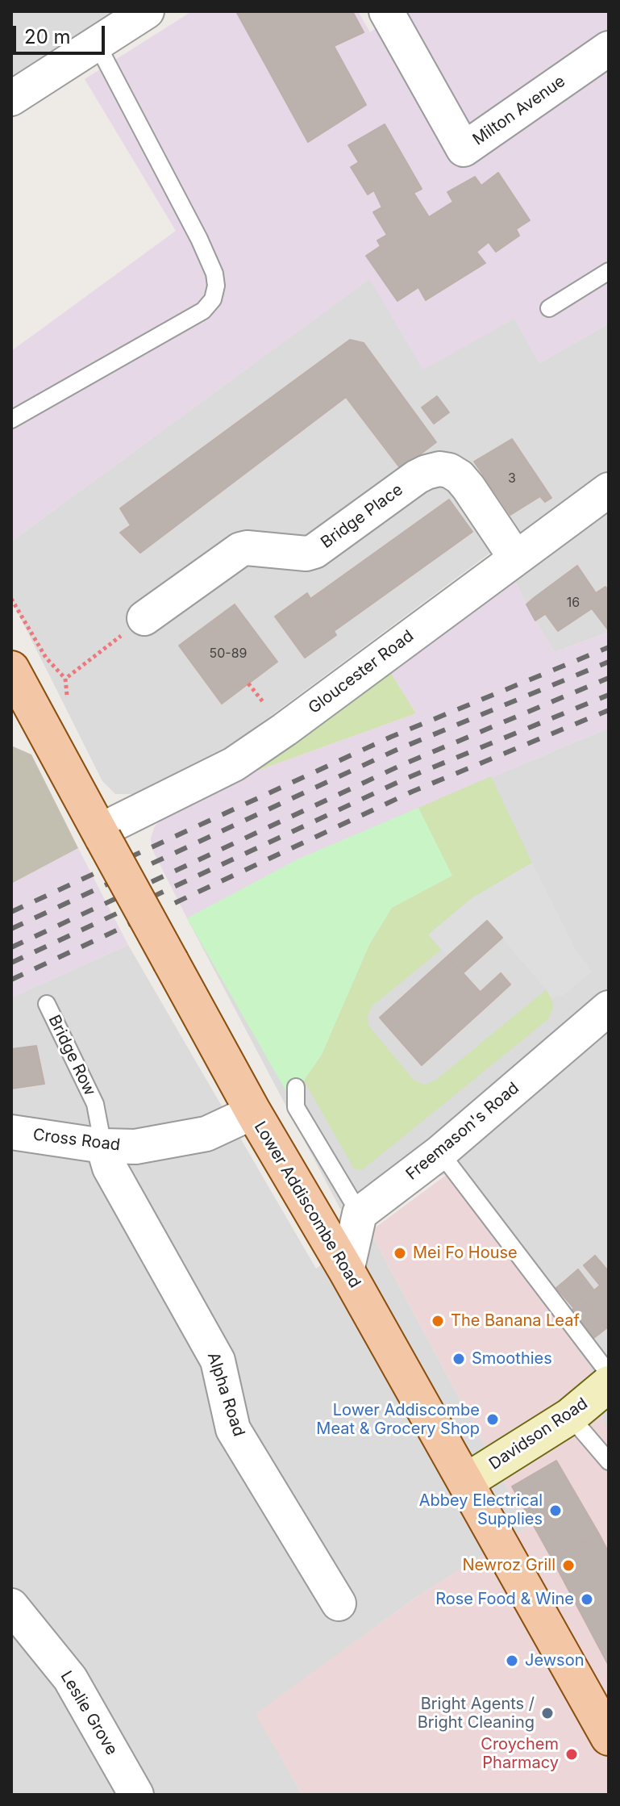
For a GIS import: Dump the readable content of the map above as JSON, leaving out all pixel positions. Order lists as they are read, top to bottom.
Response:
{
  "streets": {
    "main road": ["Lower Addiscombe Road"],
    "street": [
      "Milton Avenue",
      "Bridge Place",
      "Gloucester Road",
      "Freemason's Road",
      "Cross Road",
      "Alpha Road",
      "Davidson Road",
      "Leslie Grove"
    ],
    "lane": ["Bridge Row"]
  },
  "crossings": [
    ["Bridge Place", "Gloucester Road"],
    ["Gloucester Road", "Lower Addiscombe Road"],
    ["Bridge Row", "Cross Road"],
    ["Bridge Row", "Alpha Road"],
    ["Cross Road", "Lower Addiscombe Road"],
    ["Cross Road", "Alpha Road"],
    ["Lower Addiscombe Road", "Davidson Road"]
  ],
  "places": [
    "Mei Fo House",
    "The Banana Leaf",
    "Smoothies",
    "Lower Addiscombe Meat & Grocery Shop",
    "Abbey Electrical Supplies",
    "Newroz Grill",
    "Rose Food & Wine",
    "Jewson",
    "Bright Agents / Bright Cleaning",
    "Croychem Pharmacy"
  ],
  "house_numbers": ["3", "16", "50-89"],
  "scale_bar": "20 m"
}
